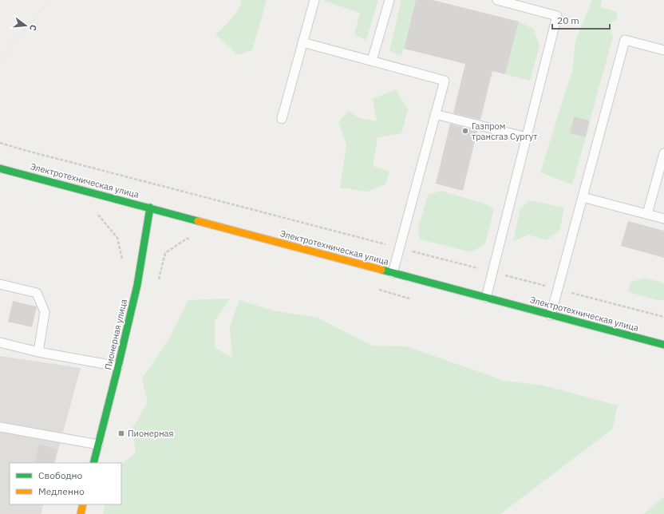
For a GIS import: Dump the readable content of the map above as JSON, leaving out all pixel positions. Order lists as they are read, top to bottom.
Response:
{
  "streets": {
    "main road": ["Электротехническая улица", "Пионерная улица"]
  },
  "crossings": [
    ["Электротехническая улица", "Пионерная улица"]
  ],
  "places": {
    "other": ["Газпром трансгаз Сургут"],
    "transit": ["Пионерная"]
  },
  "legend": ["Свободно", "Медленно"],
  "scale_bar": "20 m",
  "north": "right"
}
